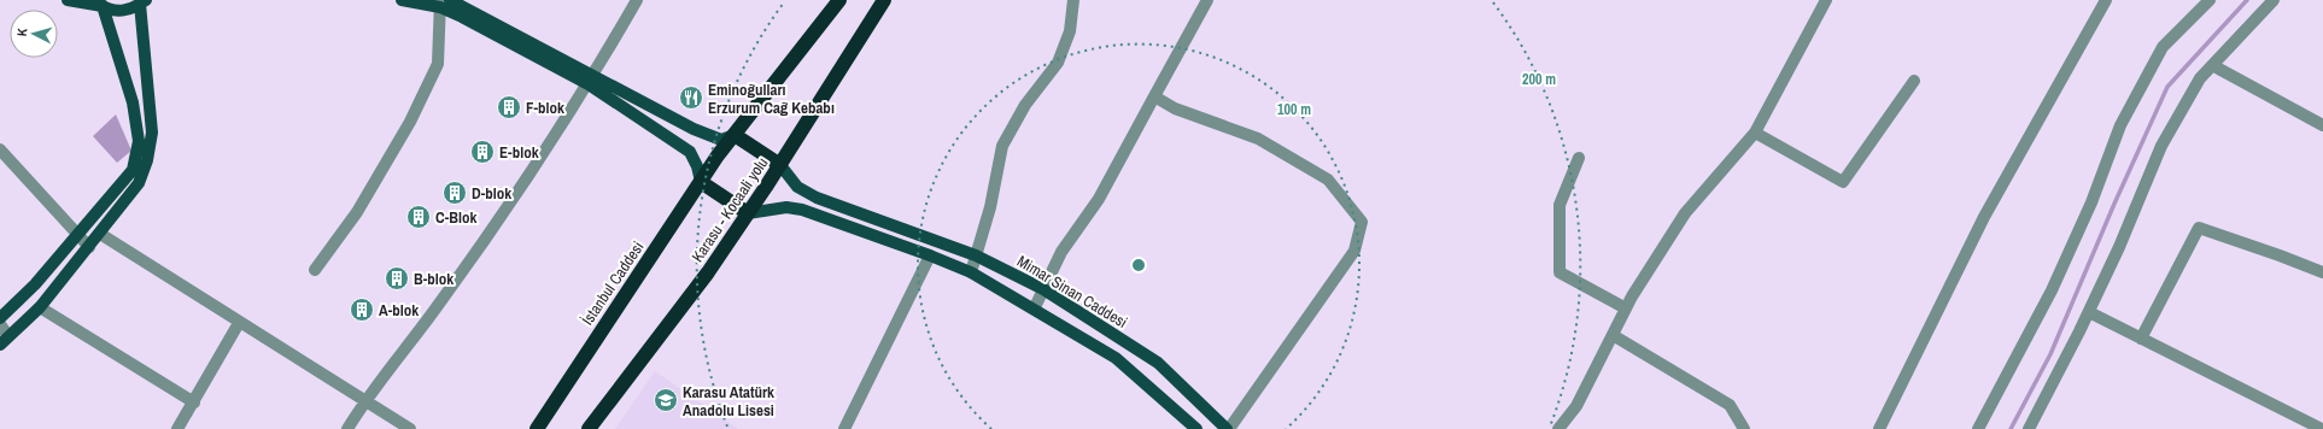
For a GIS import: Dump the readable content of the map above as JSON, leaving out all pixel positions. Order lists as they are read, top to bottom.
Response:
{
  "streets": {
    "highway": ["Karasu - Kocaali yolu", "İstanbul Caddesi"],
    "main road": ["Mimar Sinan Caddesi"]
  },
  "crossings": [
    ["Karasu - Kocaali yolu", "Mimar Sinan Caddesi"]
  ],
  "places": {
    "restaurant": ["Eminoğulları Erzurum Cağ Kebabı"],
    "building": [
      "F-blok",
      "E-blok",
      "D-blok",
      "C-Blok",
      "B-blok",
      "A-blok"
    ],
    "school or university": ["Karasu Atatürk Anadolu Lisesi"]
  },
  "north": "left",
  "rings": ["200 m", "100 m"]
}
